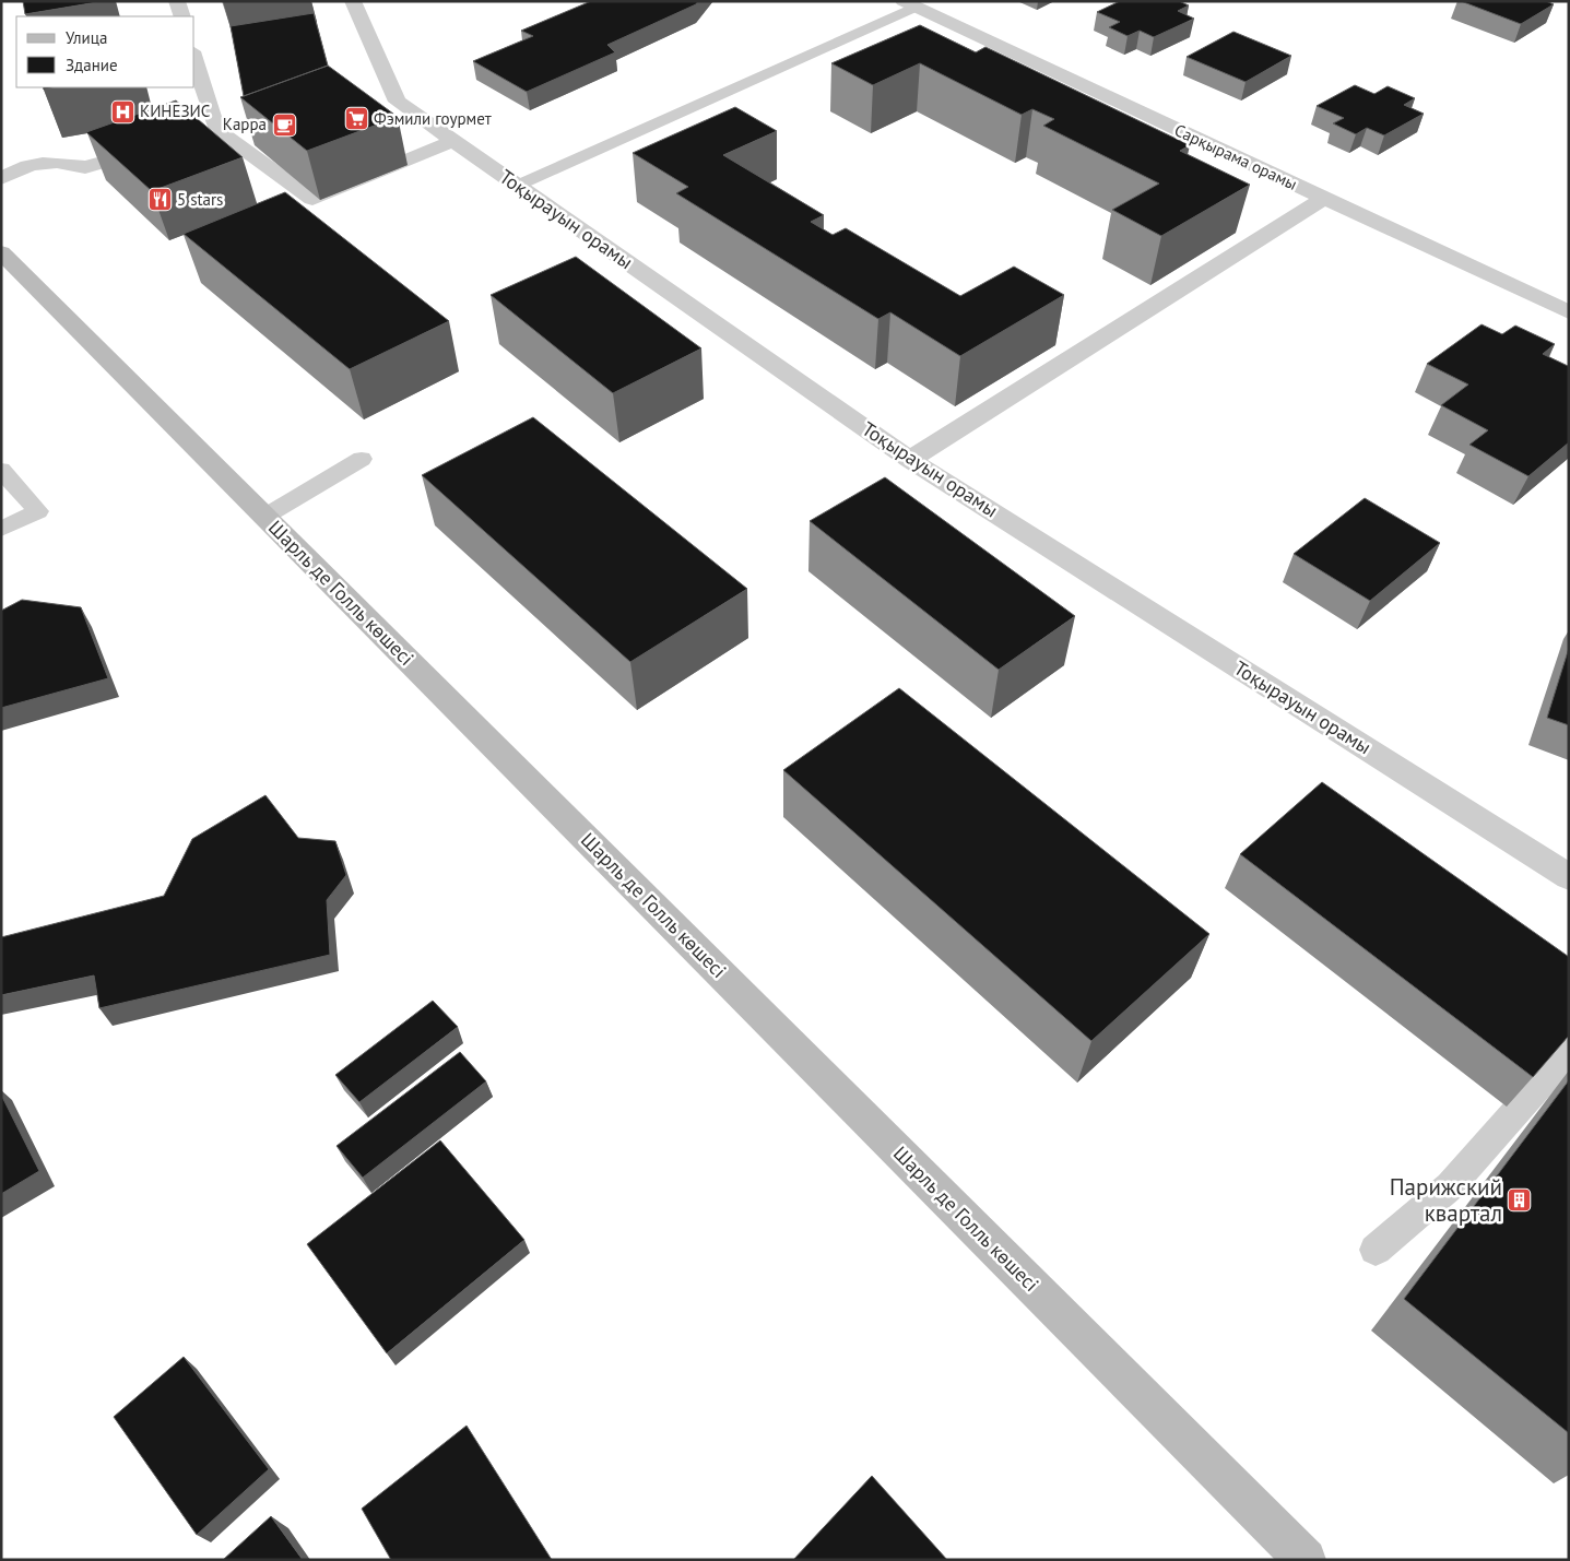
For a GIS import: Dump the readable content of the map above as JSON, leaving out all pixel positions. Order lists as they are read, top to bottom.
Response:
{
  "streets": {
    "street": ["Сарқырама орамы", "Тоқырауын орамы", "Шарль де Голль көшесі"]
  },
  "places": {
    "hospital": ["КИНЕЗИС"],
    "supermarket": ["Фэмили гоурмет"],
    "cafe": ["Карра"],
    "restaurant": ["5 stars"],
    "building": ["Парижский квартал"]
  },
  "legend": ["Улица", "Здание"]
}
